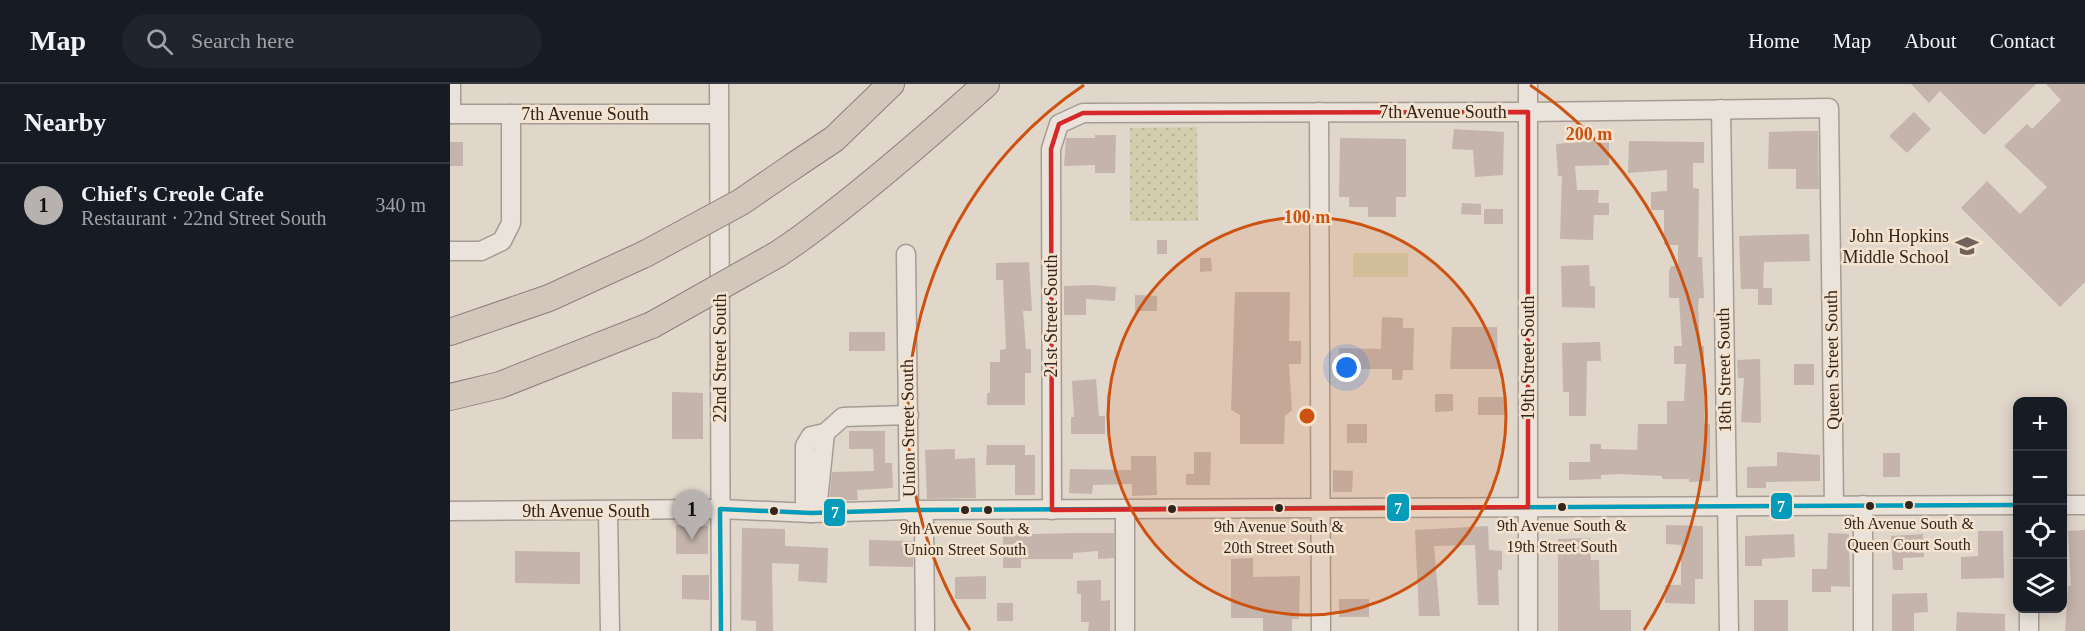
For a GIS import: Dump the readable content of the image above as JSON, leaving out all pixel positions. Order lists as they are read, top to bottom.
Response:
{
  "streets": {
    "street": [
      "7th Avenue South",
      "21st Street South",
      "22nd Street South",
      "19th Street South",
      "Queen Street South",
      "18th Street South",
      "Union Street South",
      "9th Avenue South"
    ]
  },
  "crossings": [
    ["7th Avenue South", "21st Street South"],
    ["7th Avenue South", "22nd Street South"],
    ["7th Avenue South", "19th Street South"],
    ["7th Avenue South", "Queen Street South"],
    ["7th Avenue South", "18th Street South"],
    ["21st Street South", "9th Avenue South"],
    ["22nd Street South", "9th Avenue South"],
    ["19th Street South", "9th Avenue South"],
    ["Queen Street South", "9th Avenue South"],
    ["18th Street South", "9th Avenue South"],
    ["Union Street South", "9th Avenue South"]
  ],
  "places": {
    "school or university": ["John Hopkins Middle School"],
    "other": [
      "9th Avenue South & Queen Court South",
      "9th Avenue South & 19th Street South",
      "9th Avenue South & 20th Street South",
      "9th Avenue South & Union Street South"
    ]
  },
  "lines": ["transit line 7"],
  "page": {
    "header": "Map",
    "search": "Search here",
    "nav": [
      "Home",
      "Map",
      "About",
      "Contact"
    ],
    "heading": "Nearby",
    "list": [
      {
        "mark": "1",
        "name": "Chief's Creole Cafe",
        "note": "Restaurant · 22nd Street South",
        "value": "340 m"
      }
    ],
    "map_buttons": ["+", "−"],
    "pins": "1"
  },
  "rings": ["200 m", "100 m"]
}
